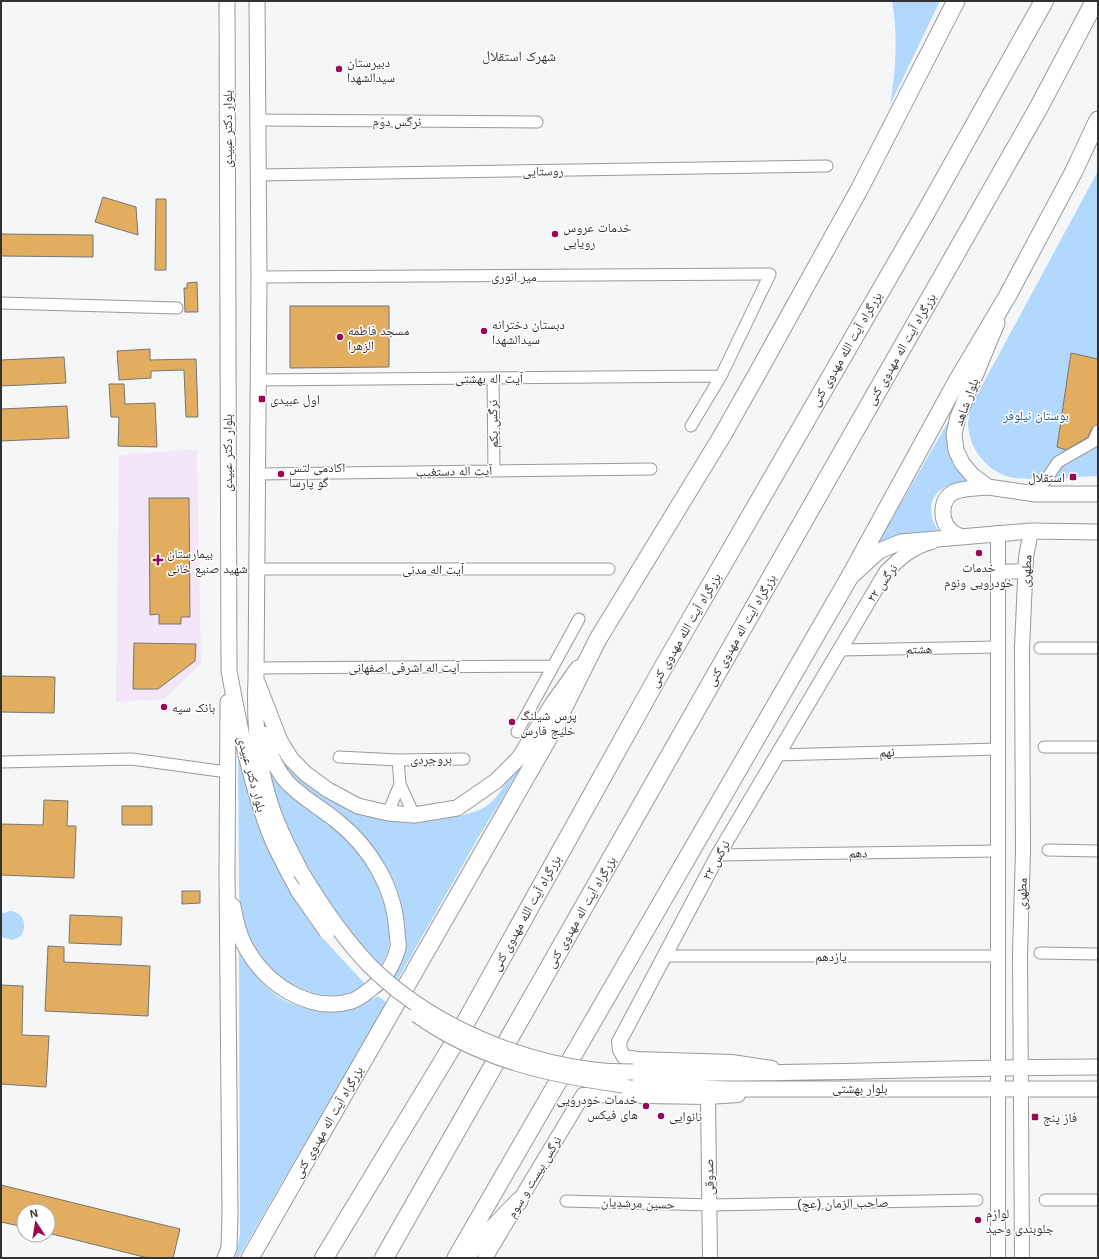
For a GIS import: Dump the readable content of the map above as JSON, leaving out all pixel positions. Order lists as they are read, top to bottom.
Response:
{
  "streets": {
    "highway": ["بزرگراه آیت الله مهدوی کنی", "بزرگراه آیت اله مهدوی کنی"],
    "main road": ["بلوار دکتر عبیدی", "بلوار شاهد", "بلوار بهشتی"],
    "street": [
      "نرگس دوّم",
      "روستایی",
      "میر انوری",
      "آیت اله بهشتی",
      "نرگس یکم",
      "آیت اله دستغیب",
      "آیت اله مدنی",
      "مطهری",
      "نرگس ۲۲",
      "هشتم",
      "آیت اله اشرفی اصفهانی",
      "نهم",
      "بروجردی",
      "دهم",
      "یازدهم",
      "نرگس بیست و سوم",
      "صدوقی",
      "حسین مرشدیان",
      "صاحب الزمان (عج)"
    ]
  },
  "crossings": [
    ["نرگس دوّم", "بلوار دکتر عبیدی"],
    ["بلوار دکتر عبیدی", "روستایی"],
    ["بلوار دکتر عبیدی", "میر انوری"],
    ["بلوار دکتر عبیدی", "آیت اله بهشتی"],
    ["بلوار دکتر عبیدی", "آیت اله دستغیب"],
    ["بلوار دکتر عبیدی", "آیت اله مدنی"],
    ["بلوار دکتر عبیدی", "آیت اله اشرفی اصفهانی"],
    ["بلوار دکتر عبیدی", "بلوار بهشتی"],
    ["میر انوری", "آیت اله بهشتی"],
    ["آیت اله بهشتی", "نرگس یکم"],
    ["نرگس یکم", "آیت اله دستغیب"],
    ["مطهری", "هشتم"],
    ["مطهری", "نهم"],
    ["مطهری", "دهم"],
    ["مطهری", "یازدهم"],
    ["مطهری", "بلوار بهشتی"],
    ["نرگس ۲۲", "هشتم"],
    ["نرگس ۲۲", "نهم"],
    ["نرگس ۲۲", "دهم"],
    ["نرگس ۲۲", "یازدهم"],
    ["نرگس ۲۲", "بلوار بهشتی"],
    ["نرگس بیست و سوم", "صدوقی"],
    ["صدوقی", "حسین مرشدیان"],
    ["صدوقی", "صاحب الزمان (عج)"],
    ["حسین مرشدیان", "صاحب الزمان (عج)"]
  ],
  "districts": ["شهرک استقلال"],
  "parks": ["بوستان نیلوفر"],
  "places": {
    "other": [
      "دبیرستان سیدالشهدا",
      "خدمات عروس رویایی",
      "دبستان دخترانه سیدالشهدا",
      "مسجد فاطمه الزهرا",
      "اکادمی لتس گو پارسا",
      "خدمات خودرویی ونوم",
      "بانک سپه",
      "پرس شیلنگ خلیج فارس",
      "خدمات خودرویی های فیکس",
      "نانوایی",
      "لوازم جلوبندی وحید"
    ],
    "transit": ["اول عبیدی", "استقلال", "فاز پنج"],
    "health": ["بیمارستان شهید صنیع خانی"]
  },
  "north": "top"
}
